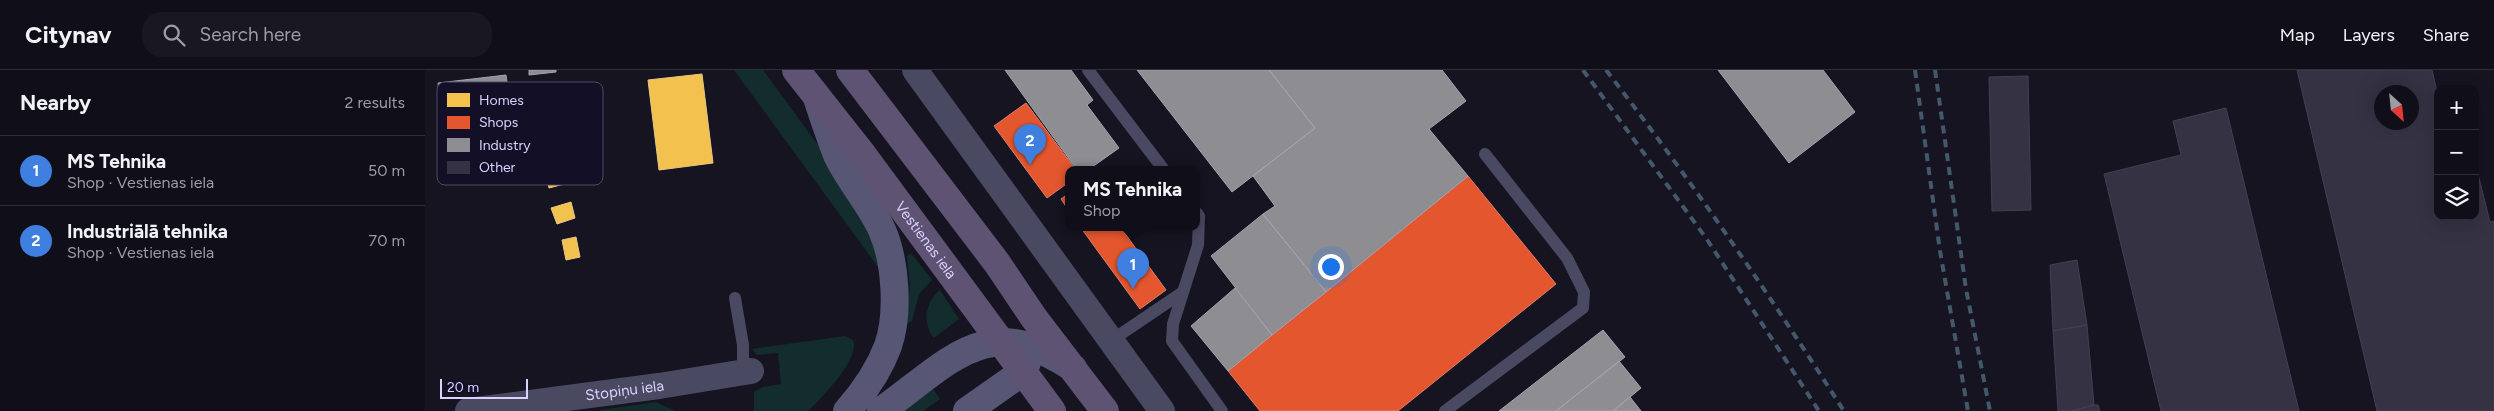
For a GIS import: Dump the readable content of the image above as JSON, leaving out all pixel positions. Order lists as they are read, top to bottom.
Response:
{
  "streets": {
    "main road": ["Vestienas iela"],
    "street": ["Stopiņu iela"]
  },
  "legend": [
    "Homes",
    "Shops",
    "Industry",
    "Other"
  ],
  "scale_bar": "20 m",
  "north": "bottom right",
  "page": {
    "header": "Citynav",
    "search": "Search here",
    "nav": ["Map", "Layers", "Share"],
    "heading": ["Nearby", "2 results"],
    "map_buttons": ["+", "−"],
    "pins": ["2", "1"],
    "list": [
      {
        "mark": "1",
        "name": "MS Tehnika",
        "note": "Shop · Vestienas iela",
        "value": "50 m"
      },
      {
        "mark": "2",
        "name": "Industriālā tehnika",
        "note": "Shop · Vestienas iela",
        "value": "70 m"
      }
    ],
    "popup": ["MS Tehnika", "Shop"],
    "scale": "20 m"
  }
}
